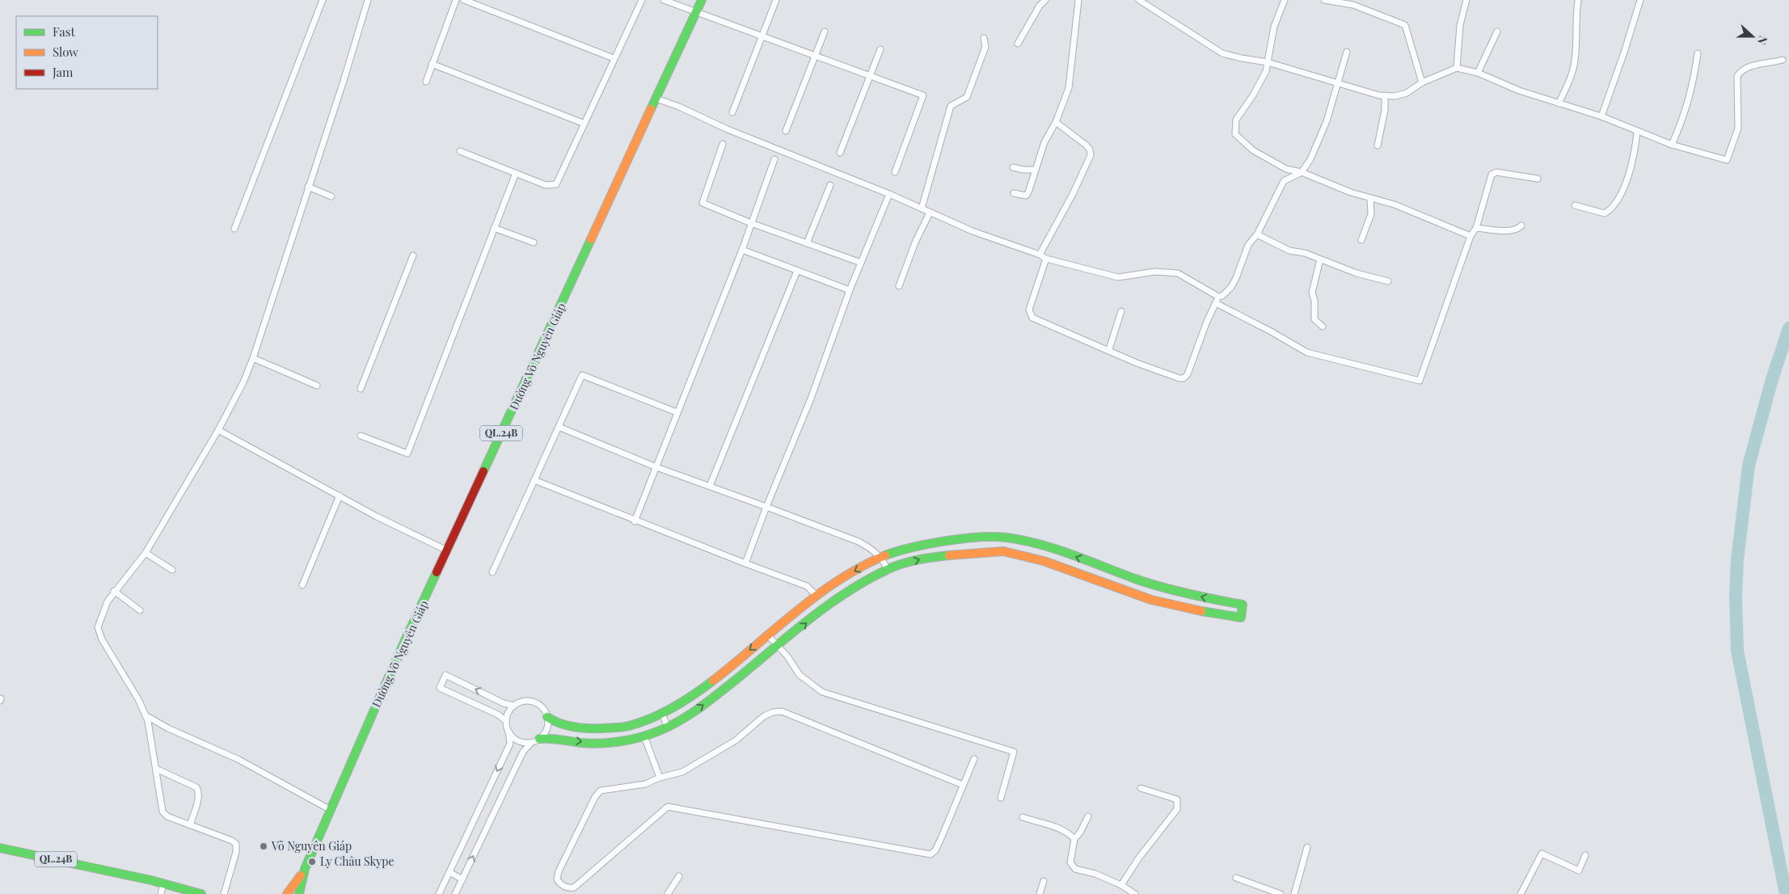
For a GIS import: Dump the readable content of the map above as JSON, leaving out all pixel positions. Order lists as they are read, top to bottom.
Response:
{
  "streets": {
    "street": ["Đường Võ Nguyên Giáp", "QL.24B"]
  },
  "places": ["Võ Nguyên Giáp", "Ly Châu Skype"],
  "legend": ["Fast", "Slow", "Jam"],
  "north": "right"
}
